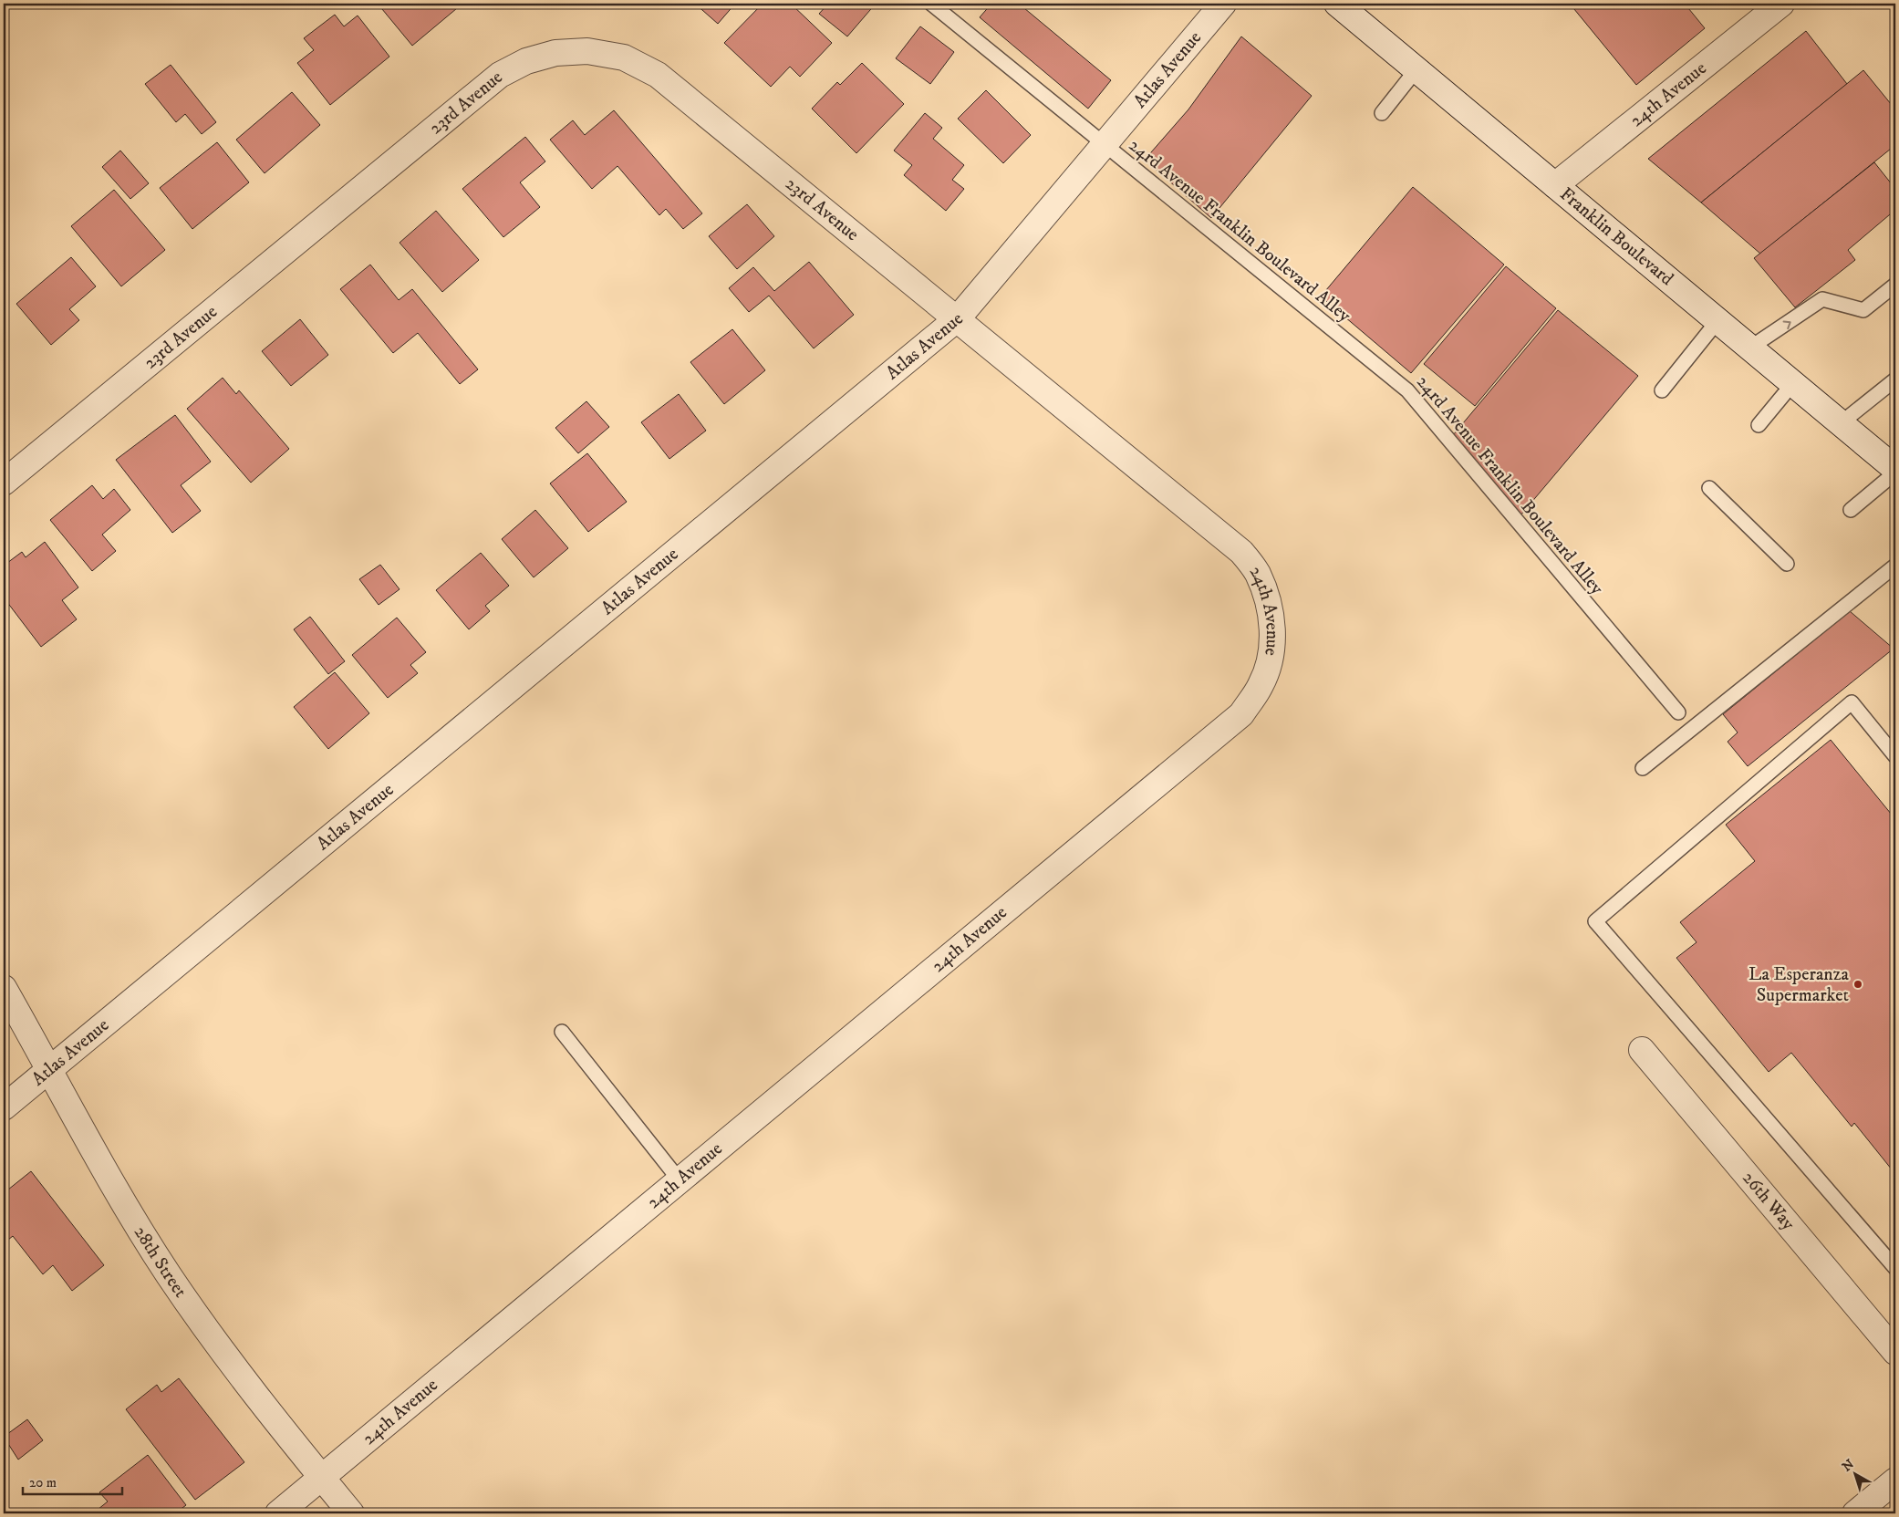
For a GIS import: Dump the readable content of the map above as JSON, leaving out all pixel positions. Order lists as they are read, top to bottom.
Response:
{
  "streets": {
    "street": [
      "Atlas Avenue",
      "24th Avenue",
      "23rd Avenue",
      "Franklin Boulevard",
      "26th Way",
      "28th Street"
    ],
    "lane": ["24rd Avenue Franklin Boulevard Alley"]
  },
  "crossings": [
    ["Atlas Avenue", "24th Avenue"],
    ["Atlas Avenue", "23rd Avenue"],
    ["Atlas Avenue", "24rd Avenue Franklin Boulevard Alley"],
    ["Atlas Avenue", "28th Street"],
    ["24th Avenue", "23rd Avenue"],
    ["24th Avenue", "Franklin Boulevard"],
    ["24th Avenue", "28th Street"]
  ],
  "places": ["La Esperanza Supermarket"],
  "scale_bar": "20 m",
  "north": "top left"
}
